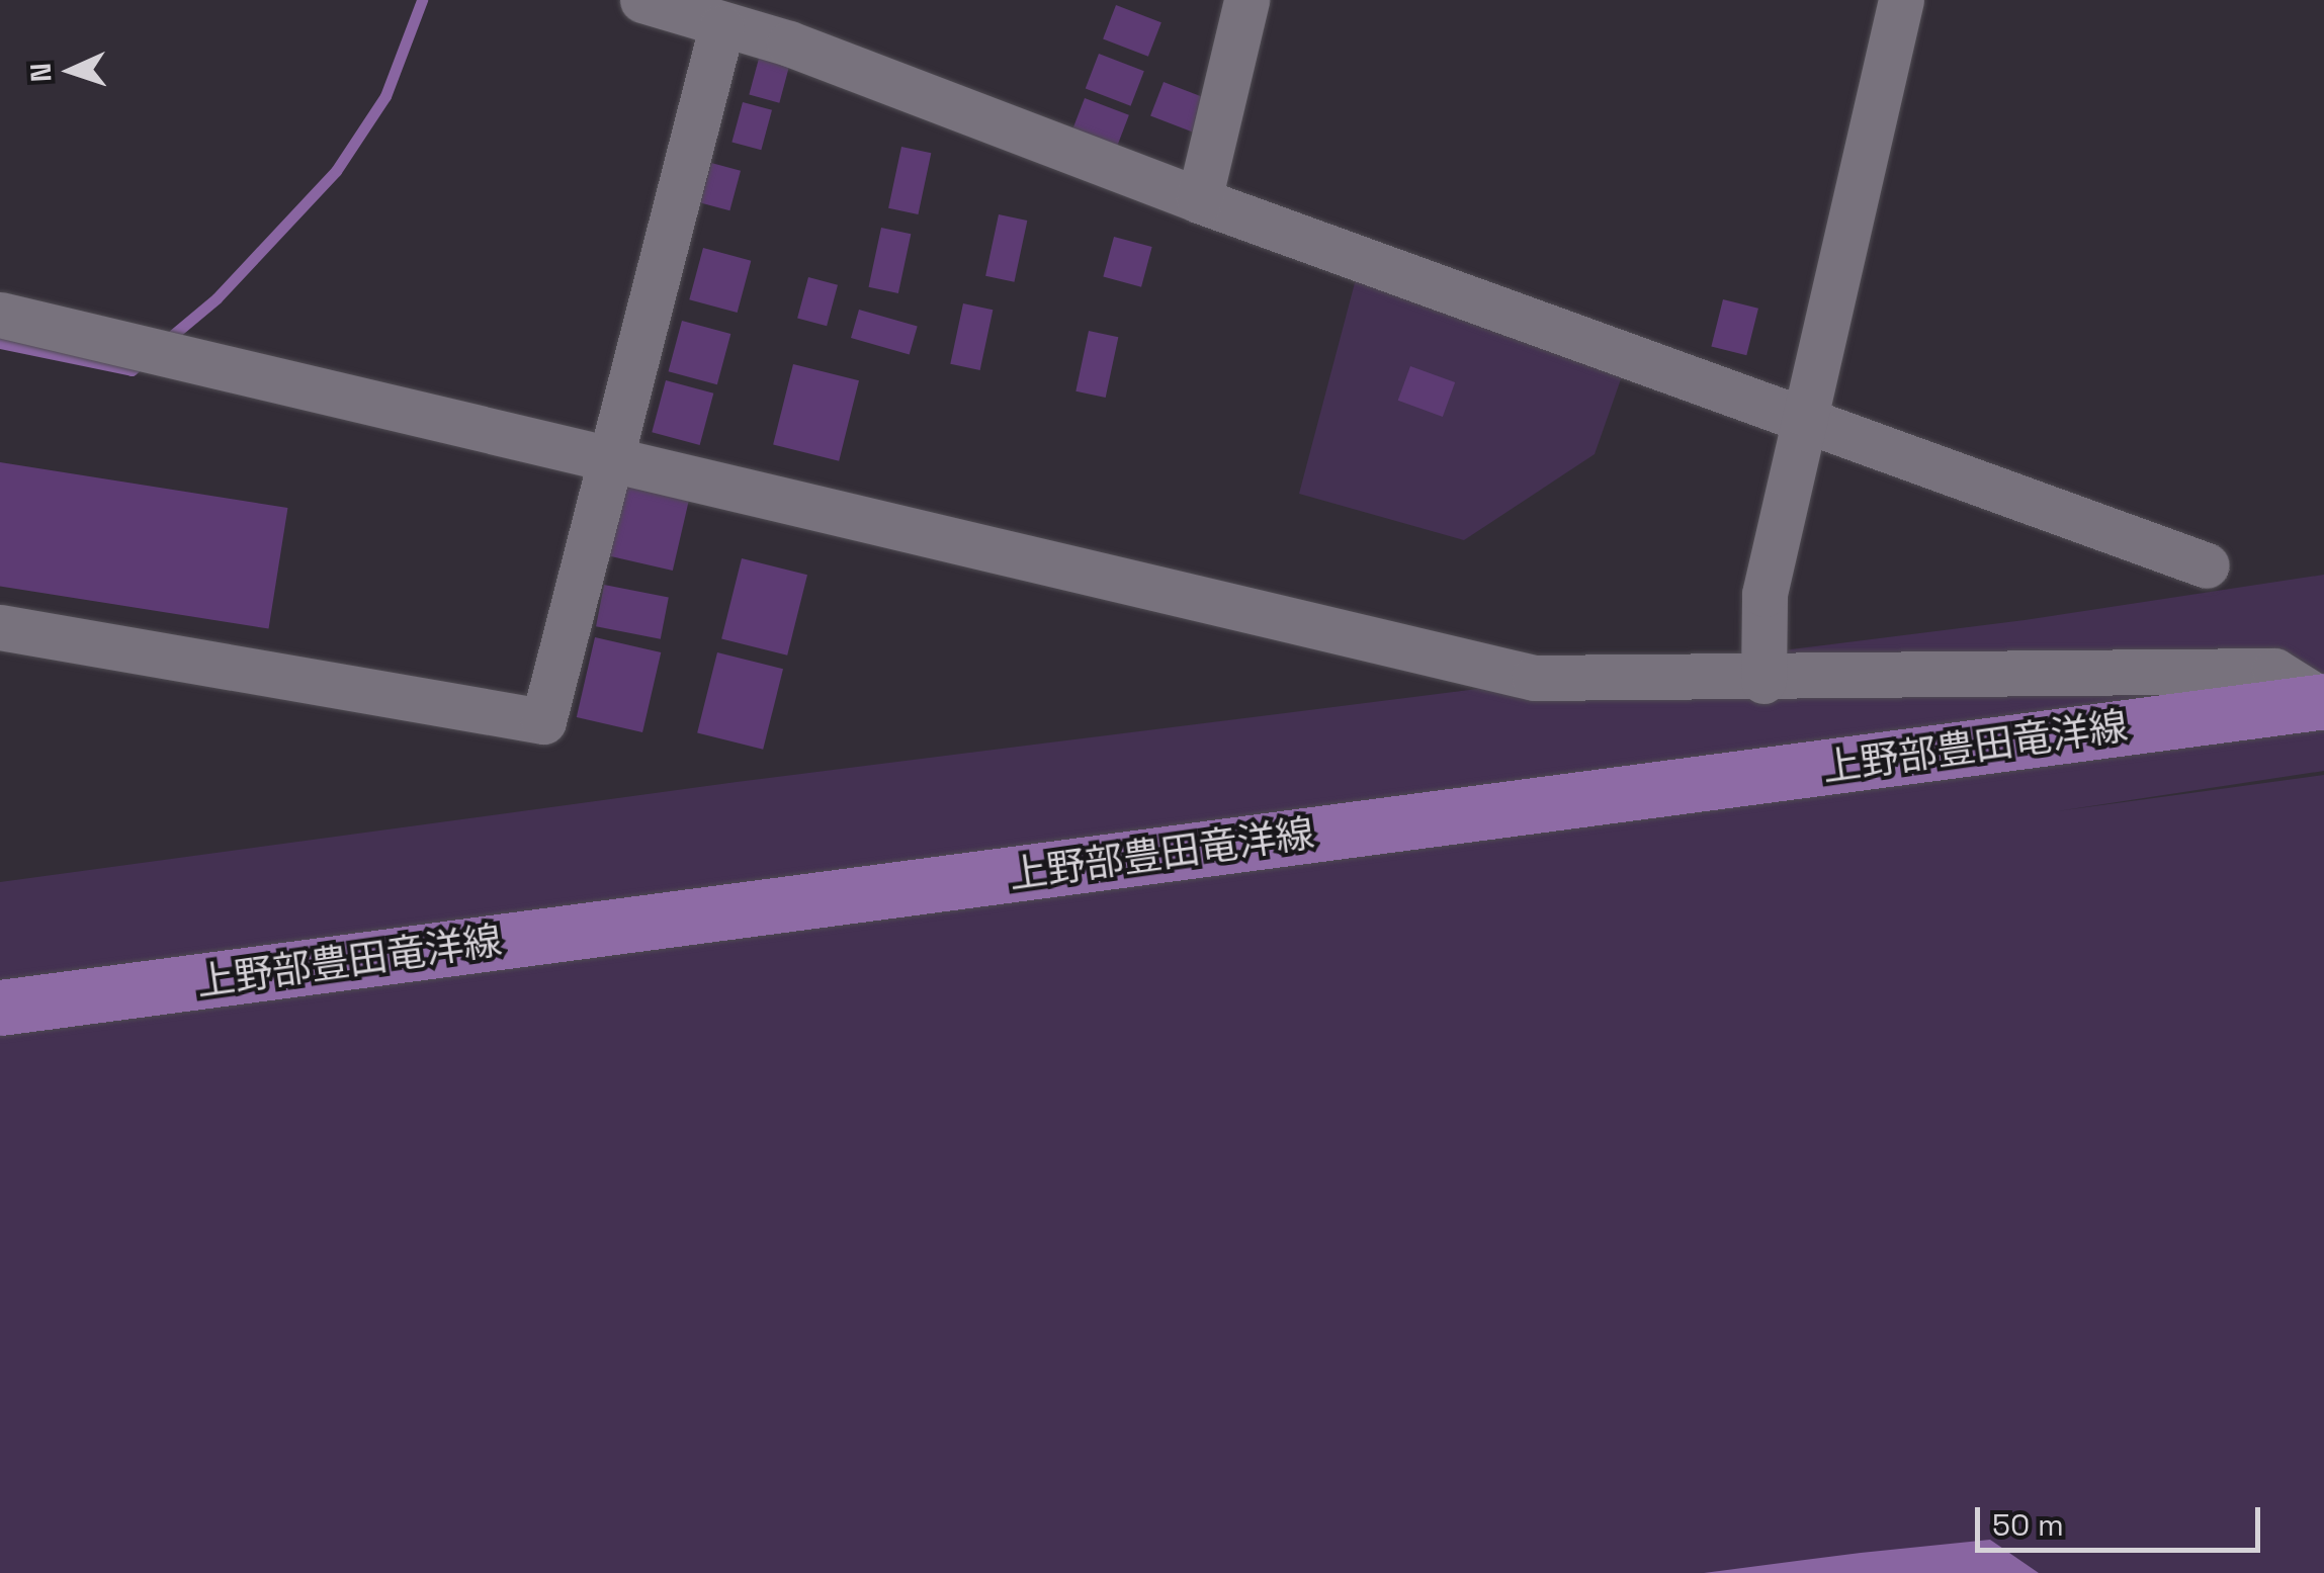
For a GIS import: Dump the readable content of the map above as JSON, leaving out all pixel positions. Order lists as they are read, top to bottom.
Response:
{
  "streets": {
    "main road": ["上野部豊田竜洋線"]
  },
  "scale_bar": "50 m",
  "north": "left"
}
